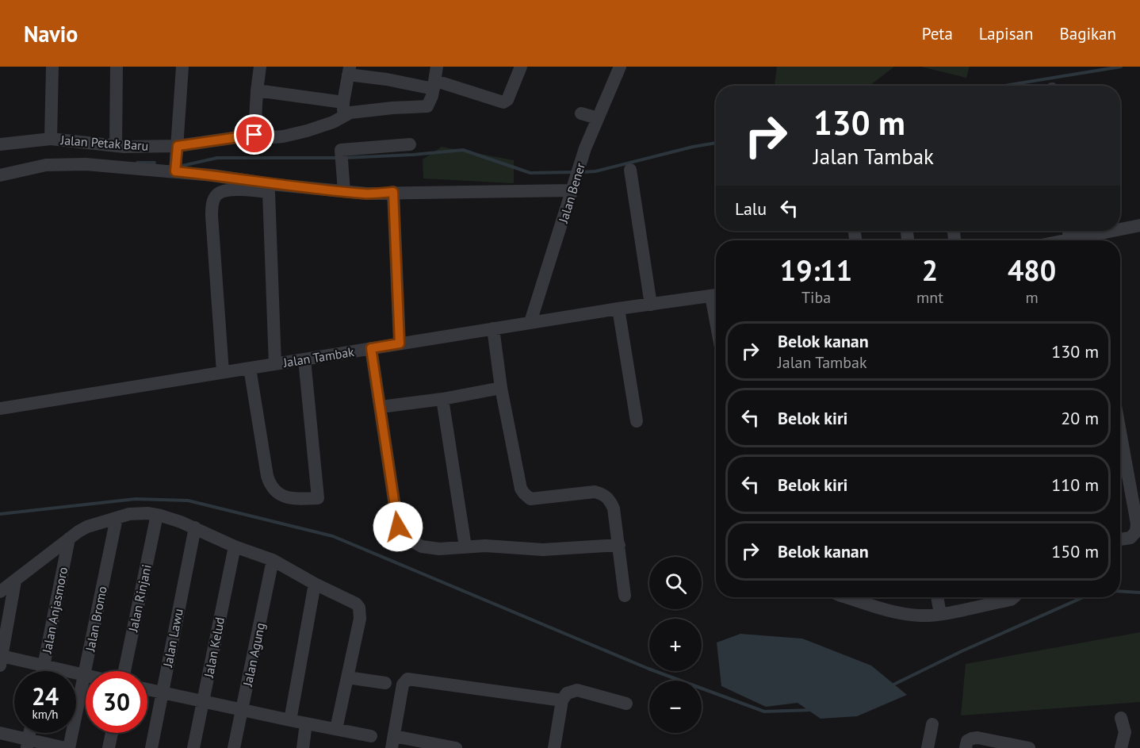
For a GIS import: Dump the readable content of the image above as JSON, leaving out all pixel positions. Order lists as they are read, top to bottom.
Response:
{
  "streets": {
    "street": [
      "Jalan Petak Baru",
      "Jalan Bener",
      "Jalan Tambak",
      "Jalan Rinjani",
      "Jalan Anjasmoro",
      "Jalan Bromo",
      "Jalan Lawu",
      "Jalan Kelud",
      "Jalan Agung"
    ]
  },
  "crossings": [
    ["Jalan Bener", "Jalan Tambak"]
  ],
  "page": {
    "header": "Navio",
    "nav": ["Peta", "Lapisan", "Bagikan"],
    "turn": ["130 m", "Jalan Tambak"],
    "then": "Lalu",
    "eta": [
      "19:11",
      "Tiba",
      "2",
      "mnt",
      "480",
      "m"
    ],
    "list": [
      {
        "name": "Belok kanan",
        "note": "Jalan Tambak",
        "value": "130 m"
      },
      {
        "name": "Belok kiri",
        "value": "20 m"
      },
      {
        "name": "Belok kiri",
        "value": "110 m"
      },
      {
        "name": "Belok kanan",
        "value": "150 m"
      }
    ],
    "map_buttons": ["+", "−"],
    "speed": "24 km/h",
    "limit": "30"
  }
}
